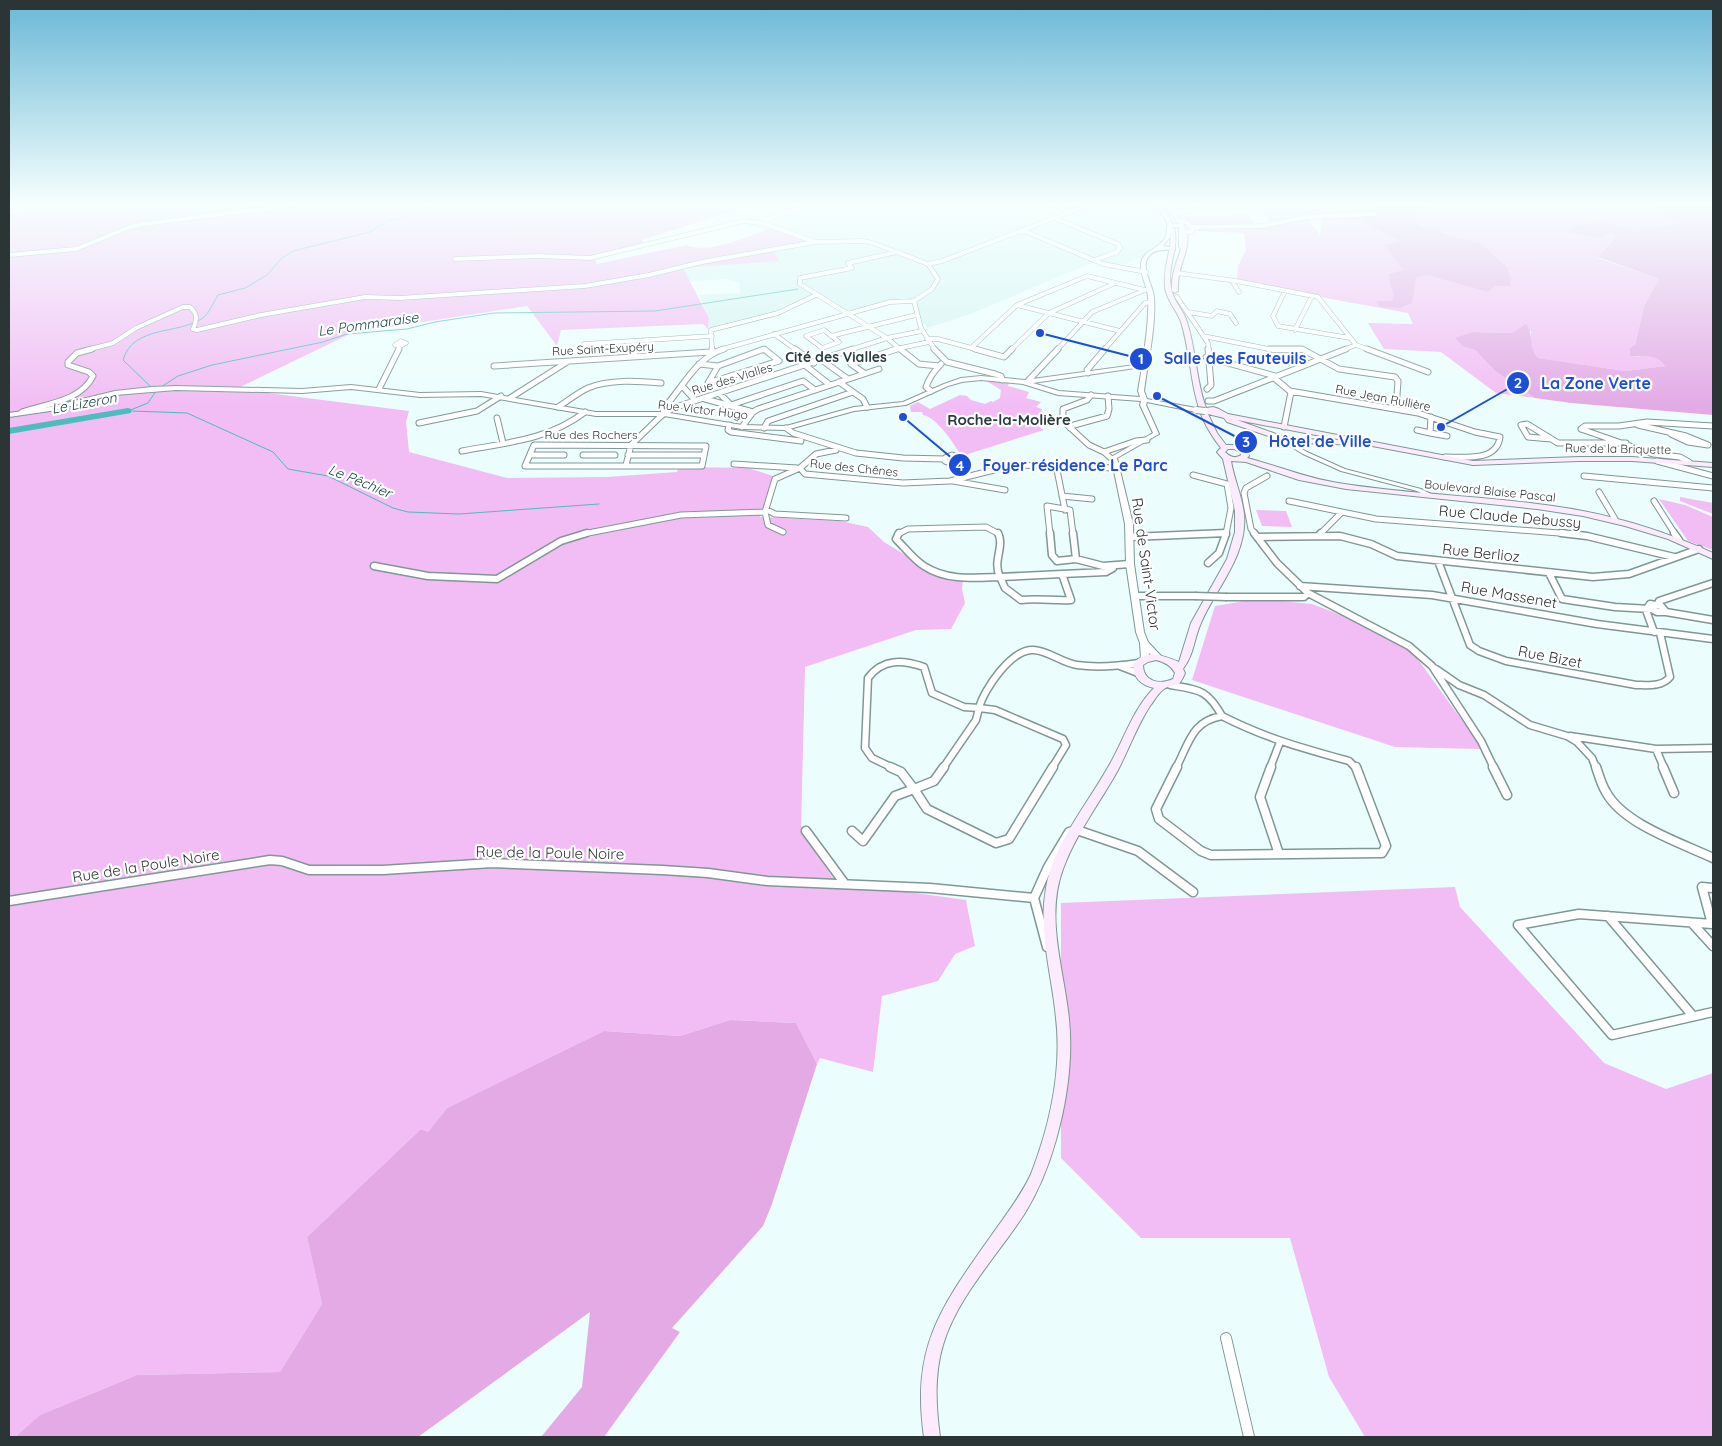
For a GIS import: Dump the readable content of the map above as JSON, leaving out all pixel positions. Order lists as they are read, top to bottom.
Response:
{
  "streets": {
    "main road": ["Rue de la Briquette", "Boulevard Blaise Pascal"],
    "street": [
      "Rue Saint-Exupéry",
      "Rue des Vialles",
      "Rue Jean Rullière",
      "Rue Victor Hugo",
      "Rue des Rochers",
      "Rue des Chênes",
      "Rue Claude Debussy",
      "Rue Berlioz",
      "Rue de Saint-Victor",
      "Rue Massenet",
      "Rue Bizet",
      "Rue de la Poule Noire"
    ]
  },
  "crossings": [
    ["Rue des Vialles", "Rue Victor Hugo"],
    ["Rue Jean Rullière", "Rue de la Briquette"],
    ["Rue des Chênes", "Rue de Saint-Victor"],
    ["Boulevard Blaise Pascal", "Rue Berlioz"],
    ["Rue Claude Debussy", "Rue Berlioz"],
    ["Rue Berlioz", "Rue Bizet"],
    ["Rue Massenet", "Rue Bizet"]
  ],
  "districts": ["Cité des Vialles", "Roche-la-Molière"],
  "water": ["Le Pommaraise", "Le Lizeron", "Le Pêchier"],
  "places": [
    "Salle des Fauteuils",
    "Hôtel de Ville",
    "Foyer résidence Le Parc",
    "La Zone Verte"
  ]
}
